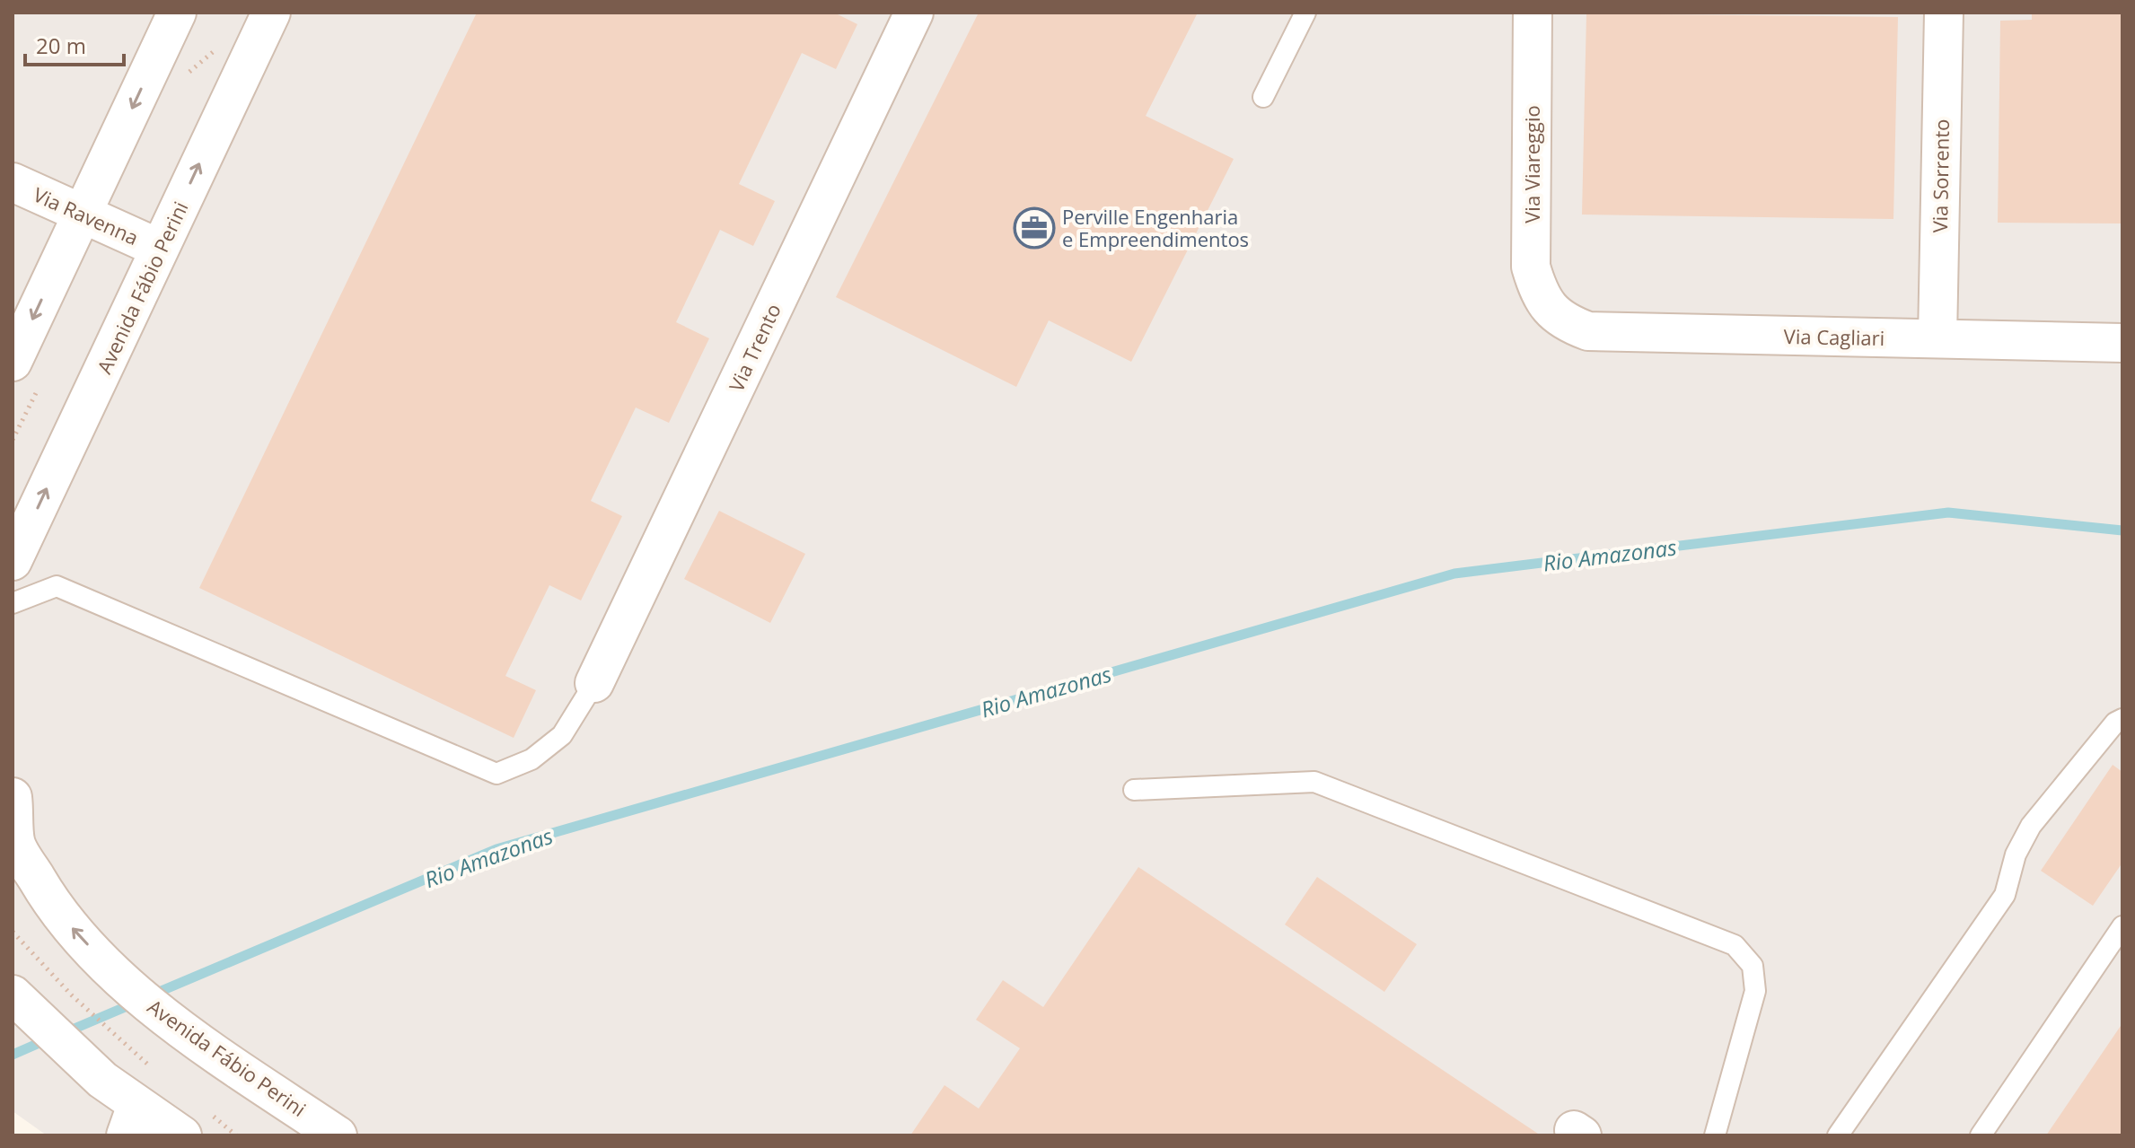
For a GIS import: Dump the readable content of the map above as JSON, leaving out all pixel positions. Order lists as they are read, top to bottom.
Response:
{
  "streets": {
    "street": [
      "Via Viareggio",
      "Via Sorrento",
      "Via Ravenna",
      "Avenida Fábio Perini",
      "Via Cagliari",
      "Via Trento"
    ]
  },
  "crossings": [
    ["Via Viareggio", "Via Cagliari"],
    ["Via Sorrento", "Via Cagliari"],
    ["Via Ravenna", "Avenida Fábio Perini"]
  ],
  "one_way": ["Avenida Fábio Perini"],
  "water": ["Rio Amazonas"],
  "places": {
    "office": ["Perville Engenharia e Empreendimentos"]
  },
  "scale_bar": "20 m"
}
